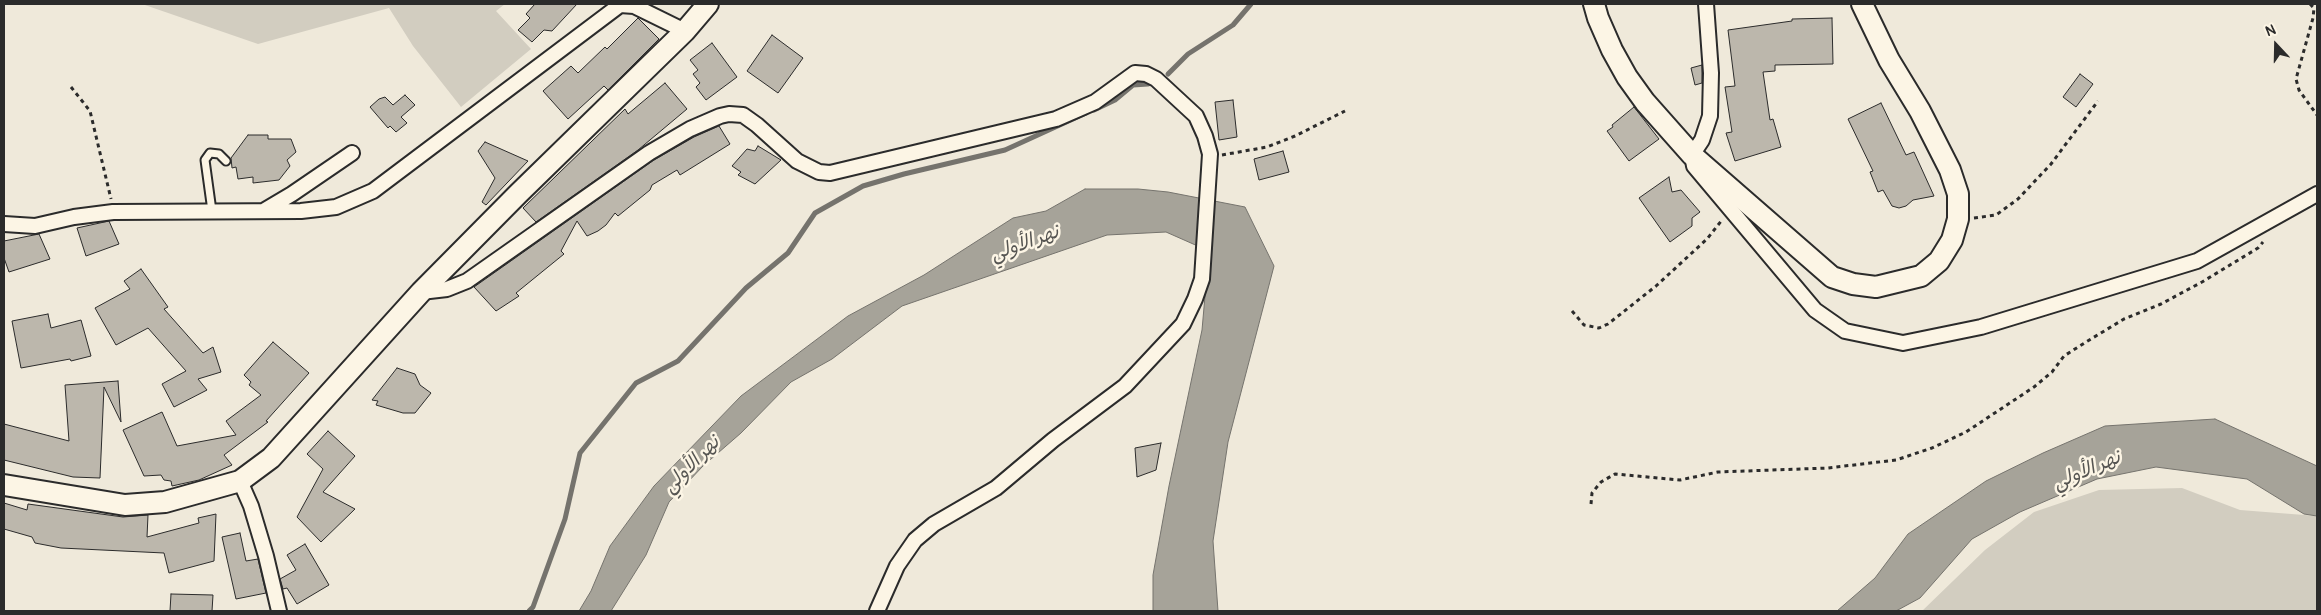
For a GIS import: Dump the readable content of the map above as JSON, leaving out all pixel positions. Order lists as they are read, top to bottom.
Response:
{
  "water": ["نهر الأولي"],
  "north": "top"
}
